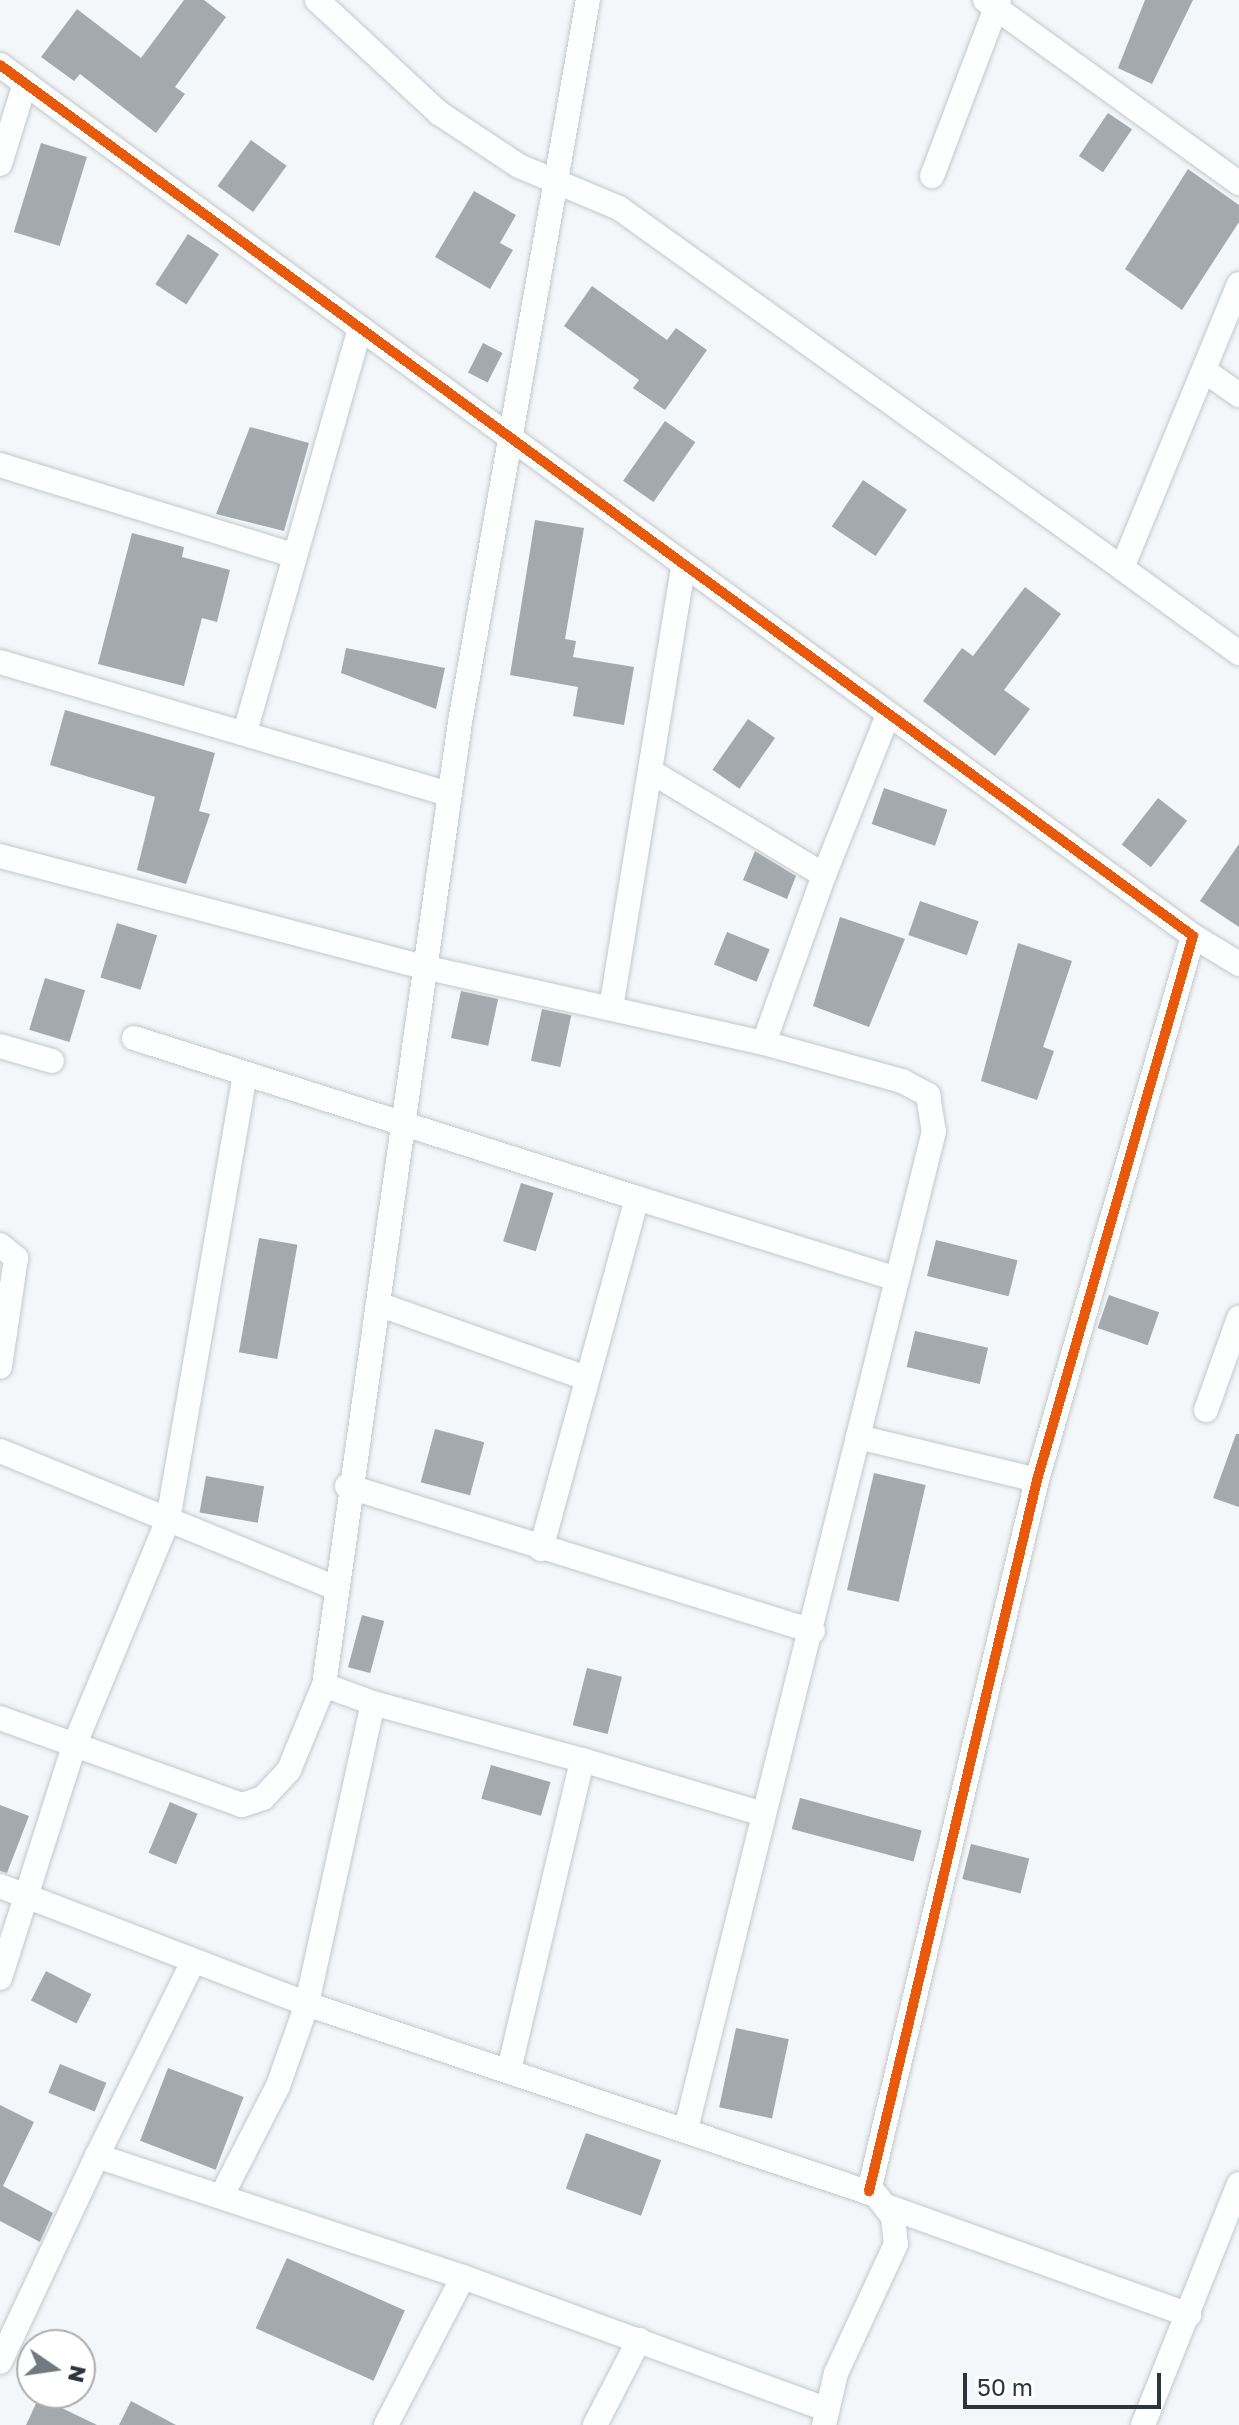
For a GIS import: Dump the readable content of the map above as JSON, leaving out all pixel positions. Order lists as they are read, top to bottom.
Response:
{
  "scale_bar": "50 m",
  "north": "right"
}
